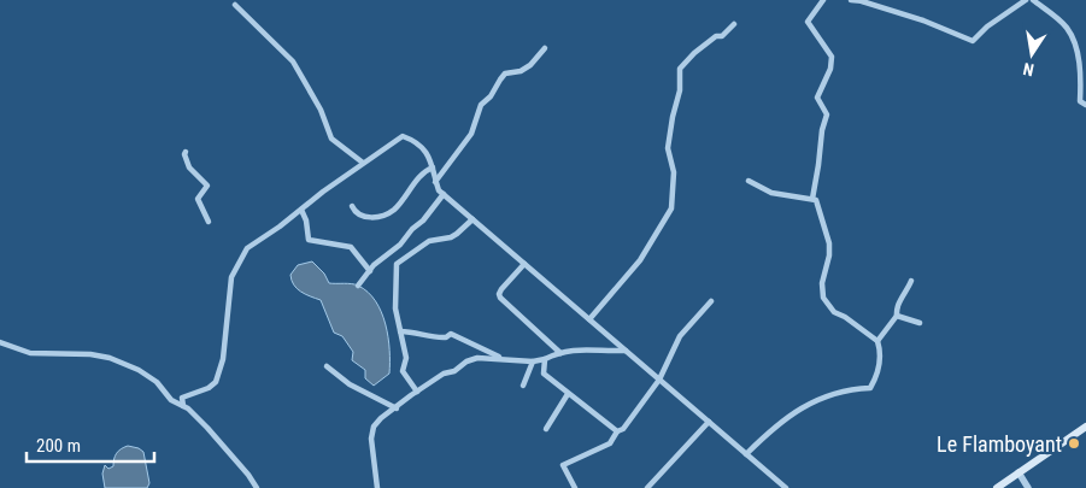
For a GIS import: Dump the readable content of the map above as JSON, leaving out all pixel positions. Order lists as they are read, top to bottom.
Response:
{
  "places": ["Le Flamboyant"],
  "scale_bar": "200 m",
  "north": "bottom"
}
